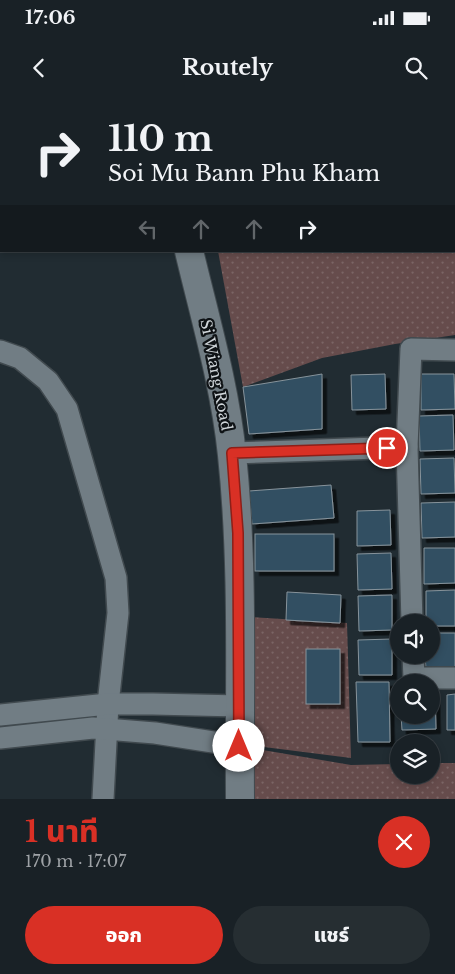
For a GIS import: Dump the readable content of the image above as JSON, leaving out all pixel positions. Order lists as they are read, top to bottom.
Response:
{
  "streets": {
    "main road": ["Si Wiang Road"]
  },
  "page": {
    "status": "17:06",
    "header": "Routely",
    "turn": ["110 m", "Soi Mu Bann Phu Kham"],
    "heading": ["1 นาที", "170 m · 17:07"],
    "buttons": ["ออก", "แชร์"]
  }
}
